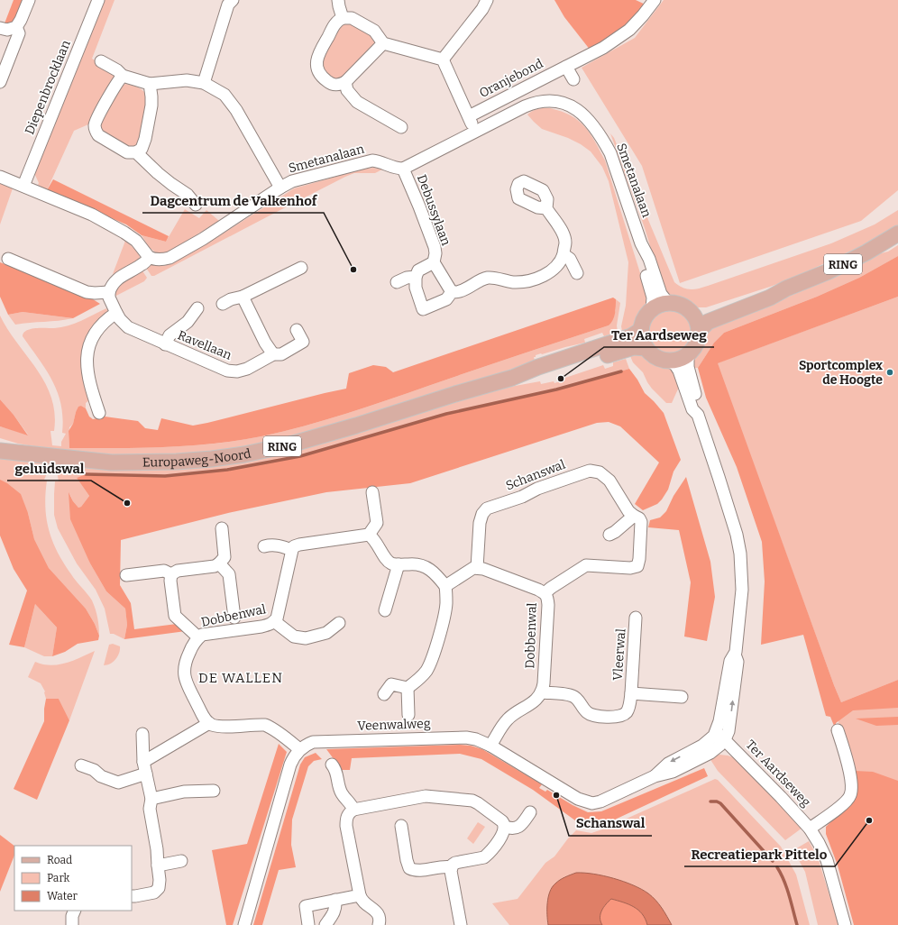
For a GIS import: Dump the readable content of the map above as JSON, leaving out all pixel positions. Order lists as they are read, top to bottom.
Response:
{
  "streets": {
    "main road": ["RING", "Europaweg-Noord"],
    "street": [
      "Oranjebond",
      "Diepenbrocklaan",
      "Smetanalaan",
      "Debussylaan",
      "Ravellaan",
      "Schanswal",
      "Dobbenwal",
      "Vleerwal",
      "Veenwalweg",
      "Ter Aardseweg"
    ]
  },
  "crossings": [
    ["Smetanalaan", "Debussylaan"],
    ["Smetanalaan", "RING"],
    ["Smetanalaan", "Europaweg-Noord"],
    ["RING", "Europaweg-Noord"],
    ["Schanswal", "Dobbenwal"],
    ["Dobbenwal", "Vleerwal"],
    ["Veenwalweg", "Ter Aardseweg"]
  ],
  "districts": ["DE WALLEN"],
  "places": [
    "Dagcentrum de Valkenhof",
    "Sportcomplex de Hoogte",
    "Ter Aardseweg",
    "geluidswal",
    "Schanswal",
    "Recreatiepark Pittelo"
  ],
  "legend": ["Road", "Park", "Water"]
}
